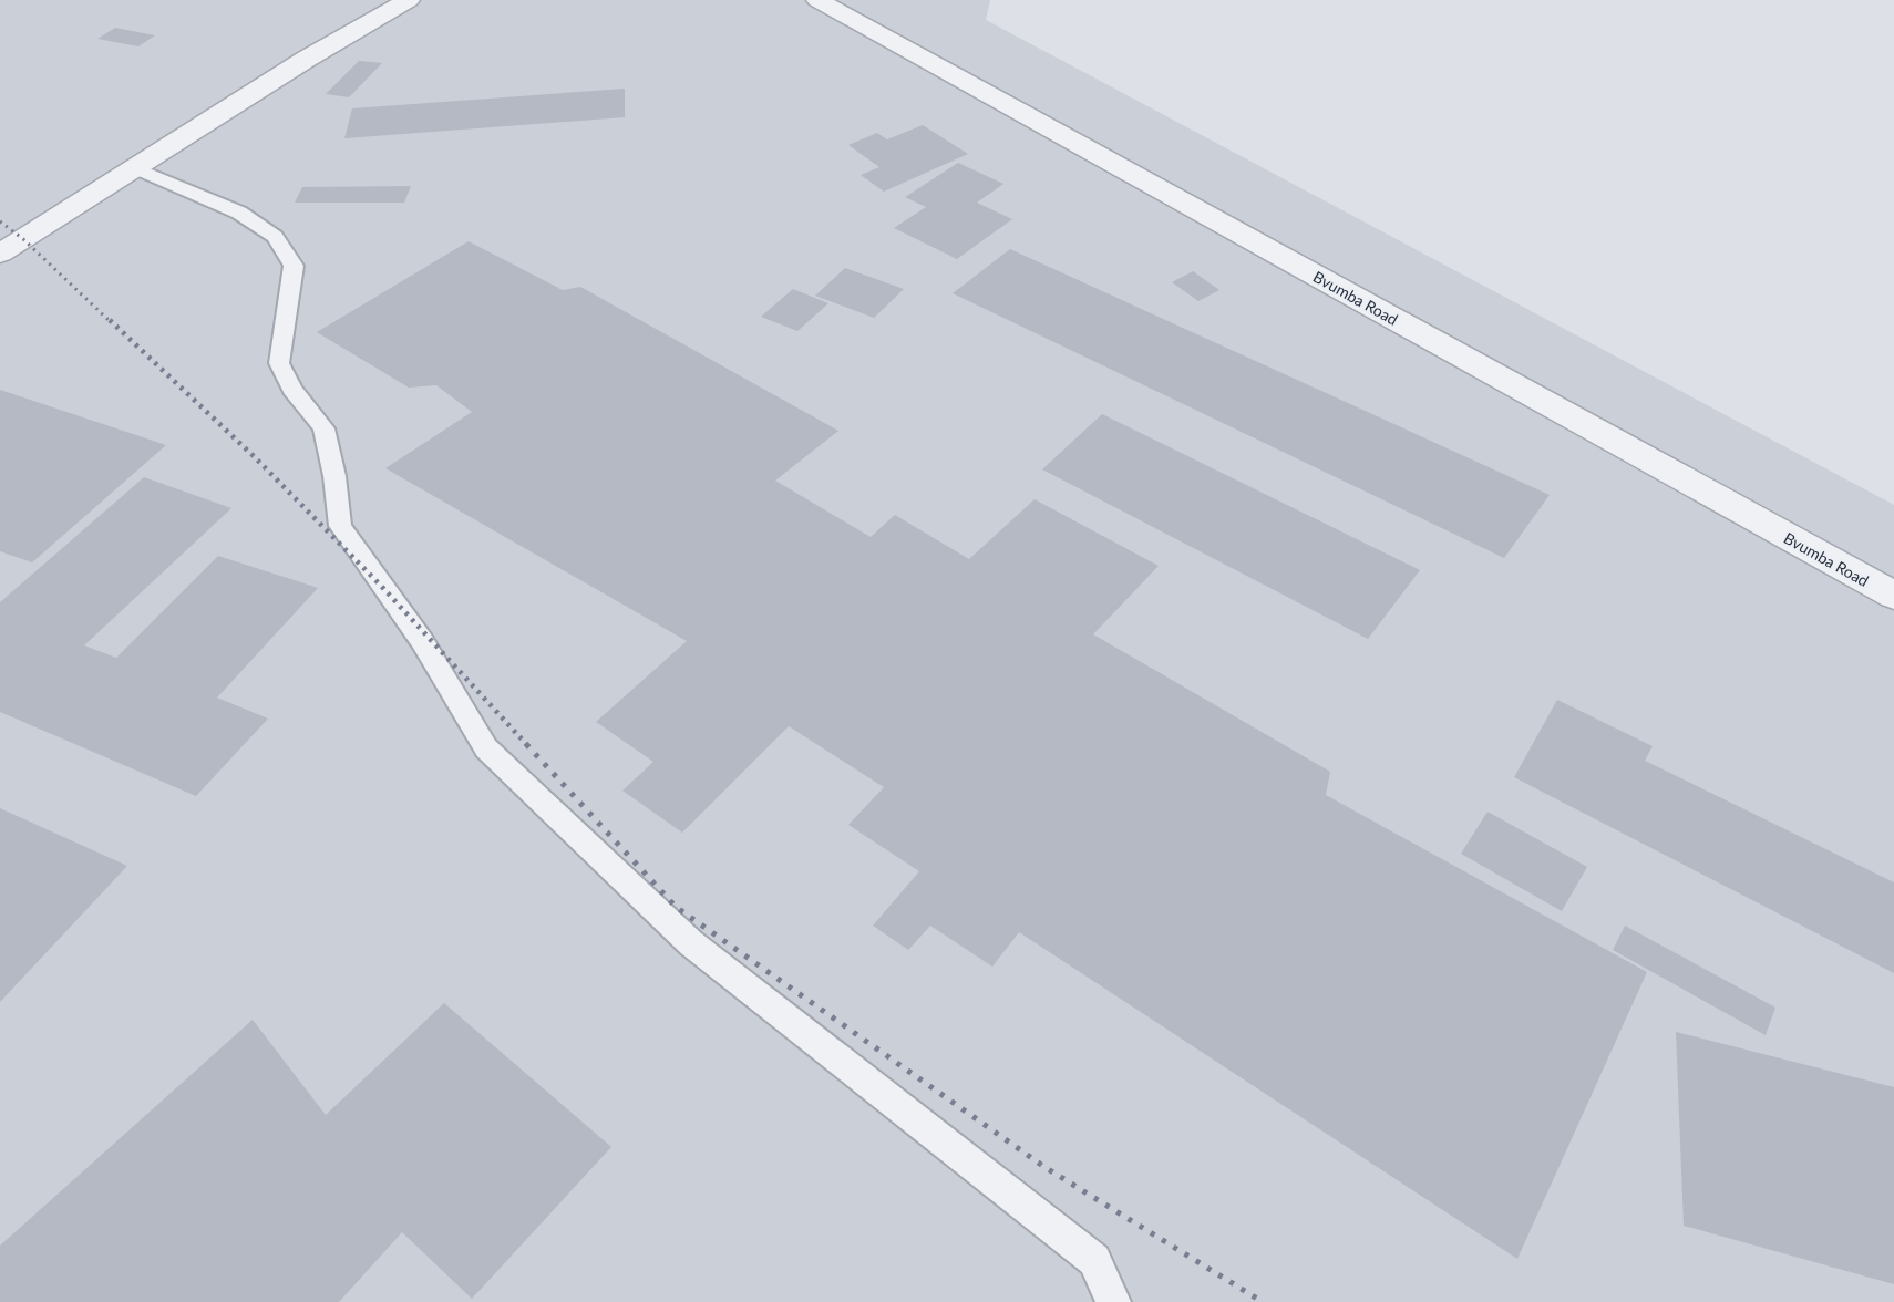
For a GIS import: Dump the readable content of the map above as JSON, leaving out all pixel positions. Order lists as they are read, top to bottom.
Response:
{
  "streets": {
    "street": ["Bvumba Road"]
  }
}
